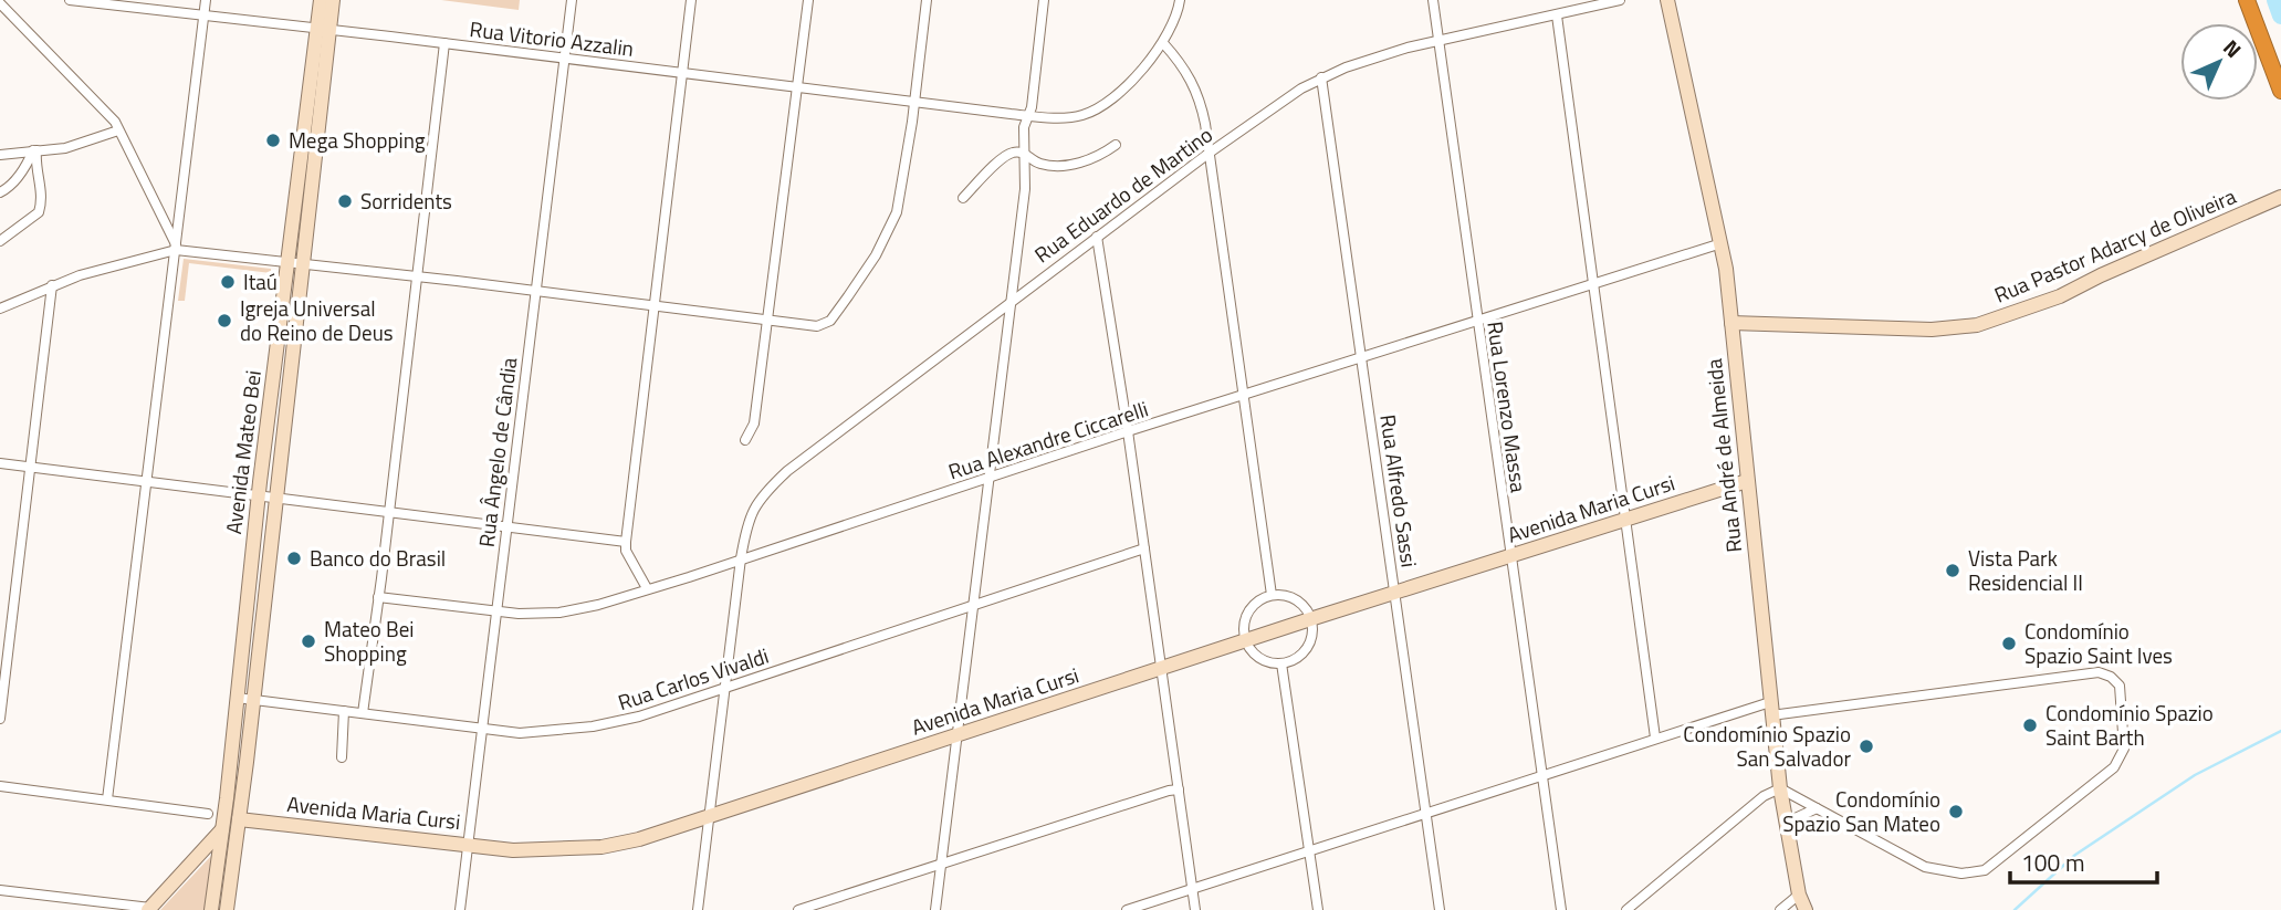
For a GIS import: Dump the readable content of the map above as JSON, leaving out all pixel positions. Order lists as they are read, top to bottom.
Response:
{
  "streets": {
    "main road": [
      "Rua Pastor Adarcy de Oliveira",
      "Avenida Mateo Bei",
      "Rua André de Almeida",
      "Avenida Maria Cursi"
    ],
    "street": [
      "Rua Vitorio Azzalin",
      "Rua Eduardo de Martino",
      "Rua Lorenzo Massa",
      "Rua Alexandre Ciccarelli",
      "Rua Ângelo de Cândia",
      "Rua Alfredo Sassi",
      "Rua Carlos Vivaldi"
    ]
  },
  "crossings": [
    ["Rua Vitorio Azzalin", "Avenida Mateo Bei"],
    ["Rua Vitorio Azzalin", "Rua Ângelo de Cândia"],
    ["Rua Eduardo de Martino", "Rua Lorenzo Massa"],
    ["Rua Eduardo de Martino", "Rua Alexandre Ciccarelli"],
    ["Rua Eduardo de Martino", "Rua Alfredo Sassi"],
    ["Rua Eduardo de Martino", "Avenida Maria Cursi"],
    ["Rua Eduardo de Martino", "Rua Carlos Vivaldi"],
    ["Rua Pastor Adarcy de Oliveira", "Rua André de Almeida"],
    ["Rua Lorenzo Massa", "Rua Alexandre Ciccarelli"],
    ["Rua Lorenzo Massa", "Avenida Maria Cursi"],
    ["Rua Alexandre Ciccarelli", "Rua Ângelo de Cândia"],
    ["Rua Alexandre Ciccarelli", "Rua André de Almeida"],
    ["Rua Alexandre Ciccarelli", "Rua Alfredo Sassi"],
    ["Avenida Mateo Bei", "Avenida Maria Cursi"],
    ["Avenida Mateo Bei", "Rua Carlos Vivaldi"],
    ["Rua Ângelo de Cândia", "Avenida Maria Cursi"],
    ["Rua Ângelo de Cândia", "Rua Carlos Vivaldi"],
    ["Rua André de Almeida", "Avenida Maria Cursi"],
    ["Rua Alfredo Sassi", "Avenida Maria Cursi"]
  ],
  "places": [
    "Mega Shopping",
    "Sorridents",
    "Itaú",
    "Igreja Universal do Reino de Deus",
    "Banco do Brasil",
    "Vista Park Residencial II",
    "Mateo Bei Shopping",
    "Condomínio Spazio Saint Ives",
    "Condomínio Spazio Saint Barth",
    "Condomínio Spazio San Salvador",
    "Condomínio Spazio San Mateo"
  ],
  "scale_bar": "100 m",
  "north": "top right"
}
